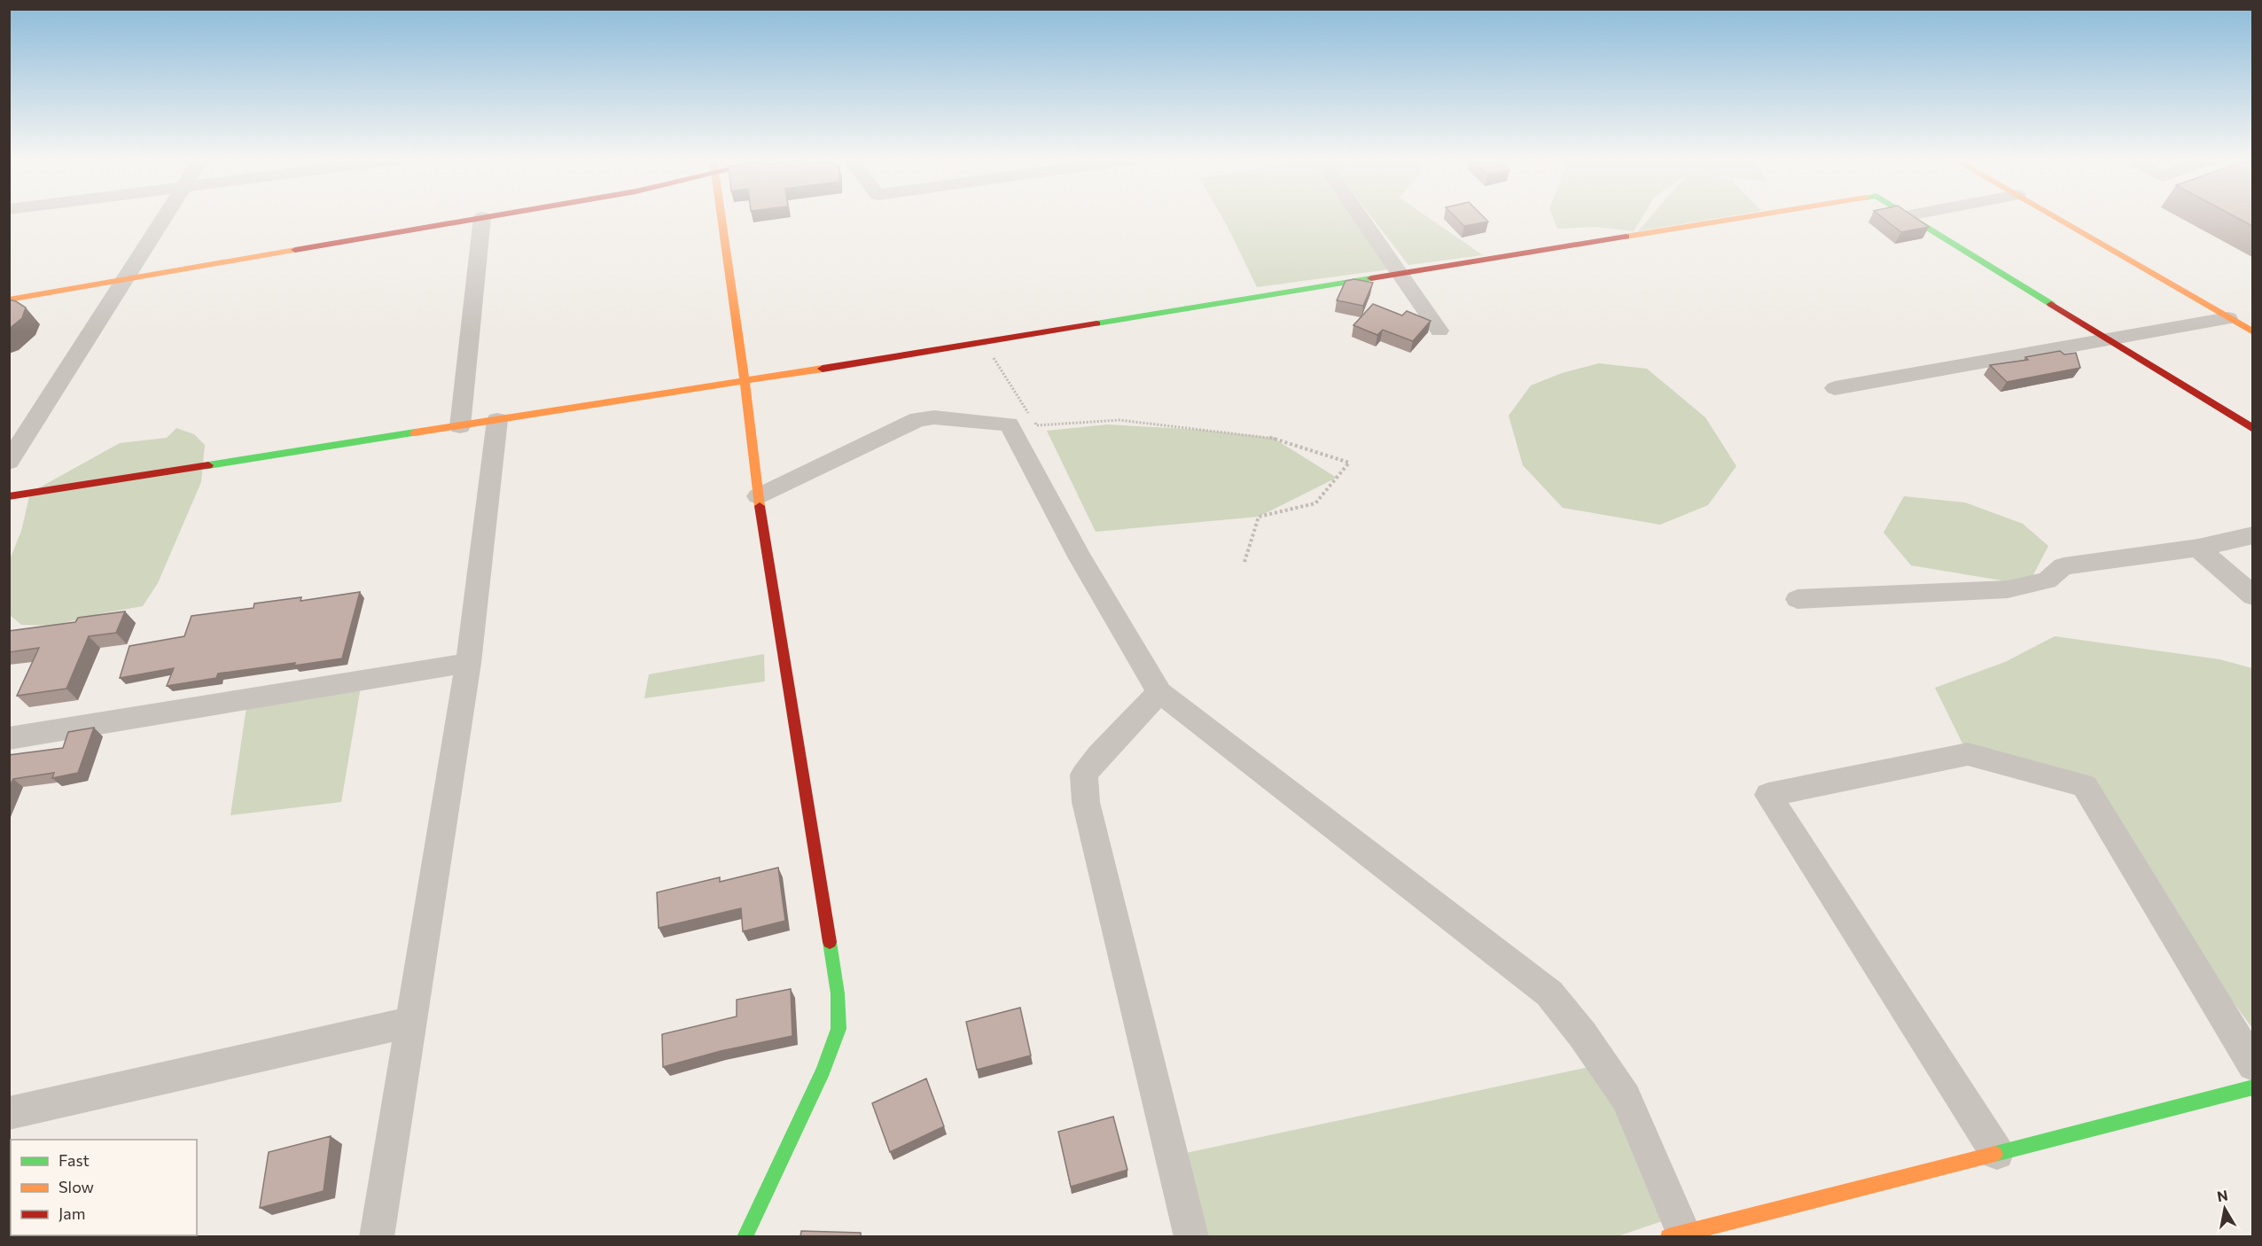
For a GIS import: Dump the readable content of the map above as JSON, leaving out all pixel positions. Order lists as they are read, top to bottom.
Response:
{
  "legend": ["Fast", "Slow", "Jam"],
  "north": "top"
}
